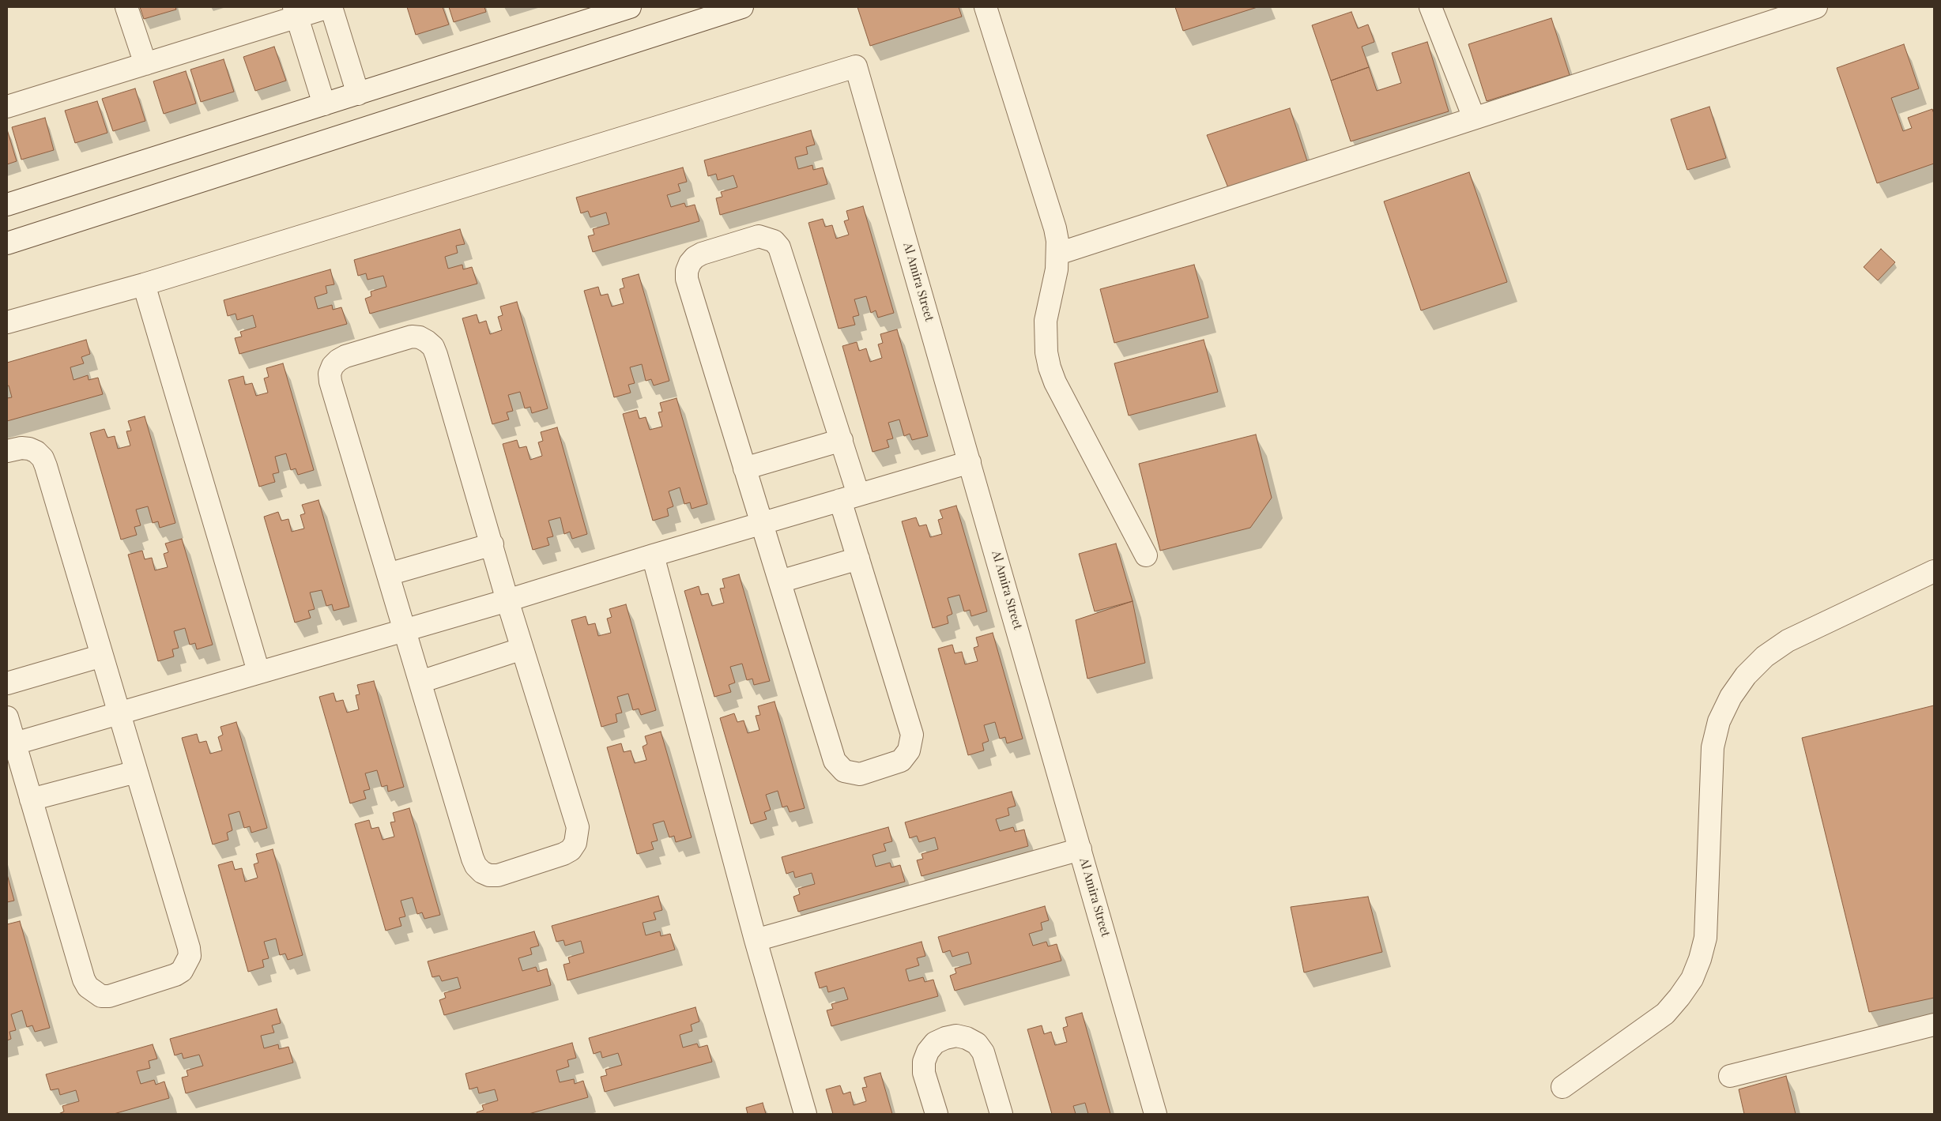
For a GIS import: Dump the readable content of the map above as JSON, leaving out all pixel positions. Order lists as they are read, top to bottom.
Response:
{
  "streets": {
    "street": ["Al Amira Street"]
  }
}
